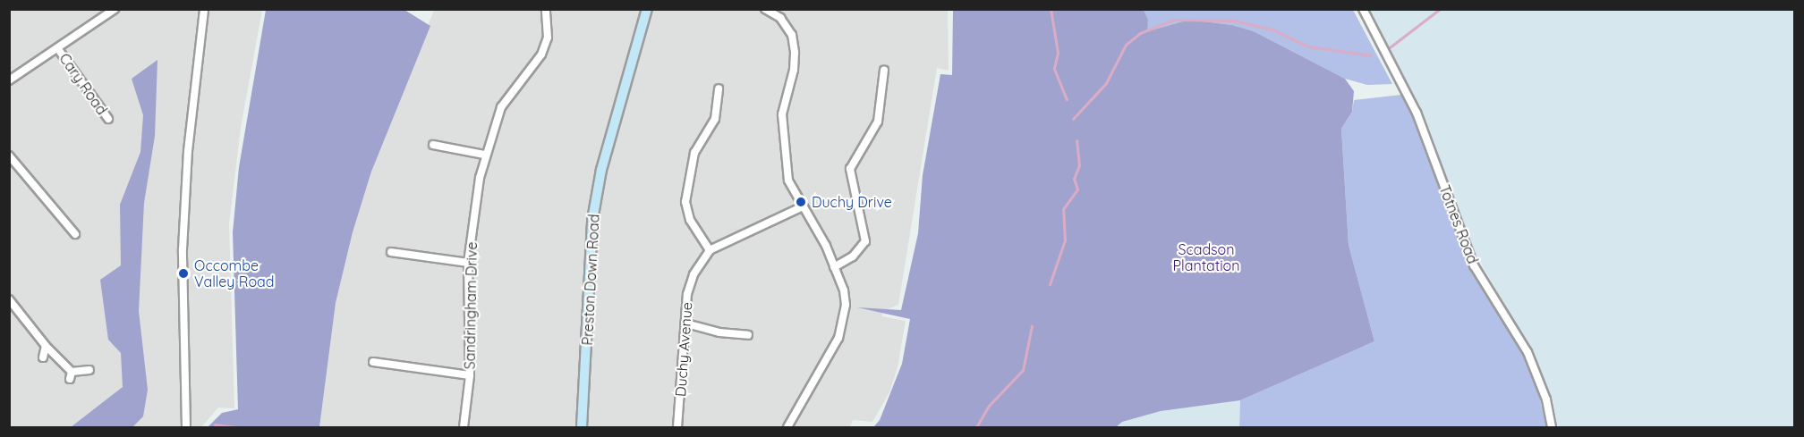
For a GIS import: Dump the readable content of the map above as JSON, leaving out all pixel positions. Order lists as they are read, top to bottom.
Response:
{
  "streets": {
    "street": [
      "Cary Road",
      "Totnes Road",
      "Preston Down Road",
      "Sandringham Drive",
      "Duchy Avenue"
    ]
  },
  "parks": ["Scadson Plantation"],
  "places": ["Duchy Drive", "Occombe Valley Road"]
}
